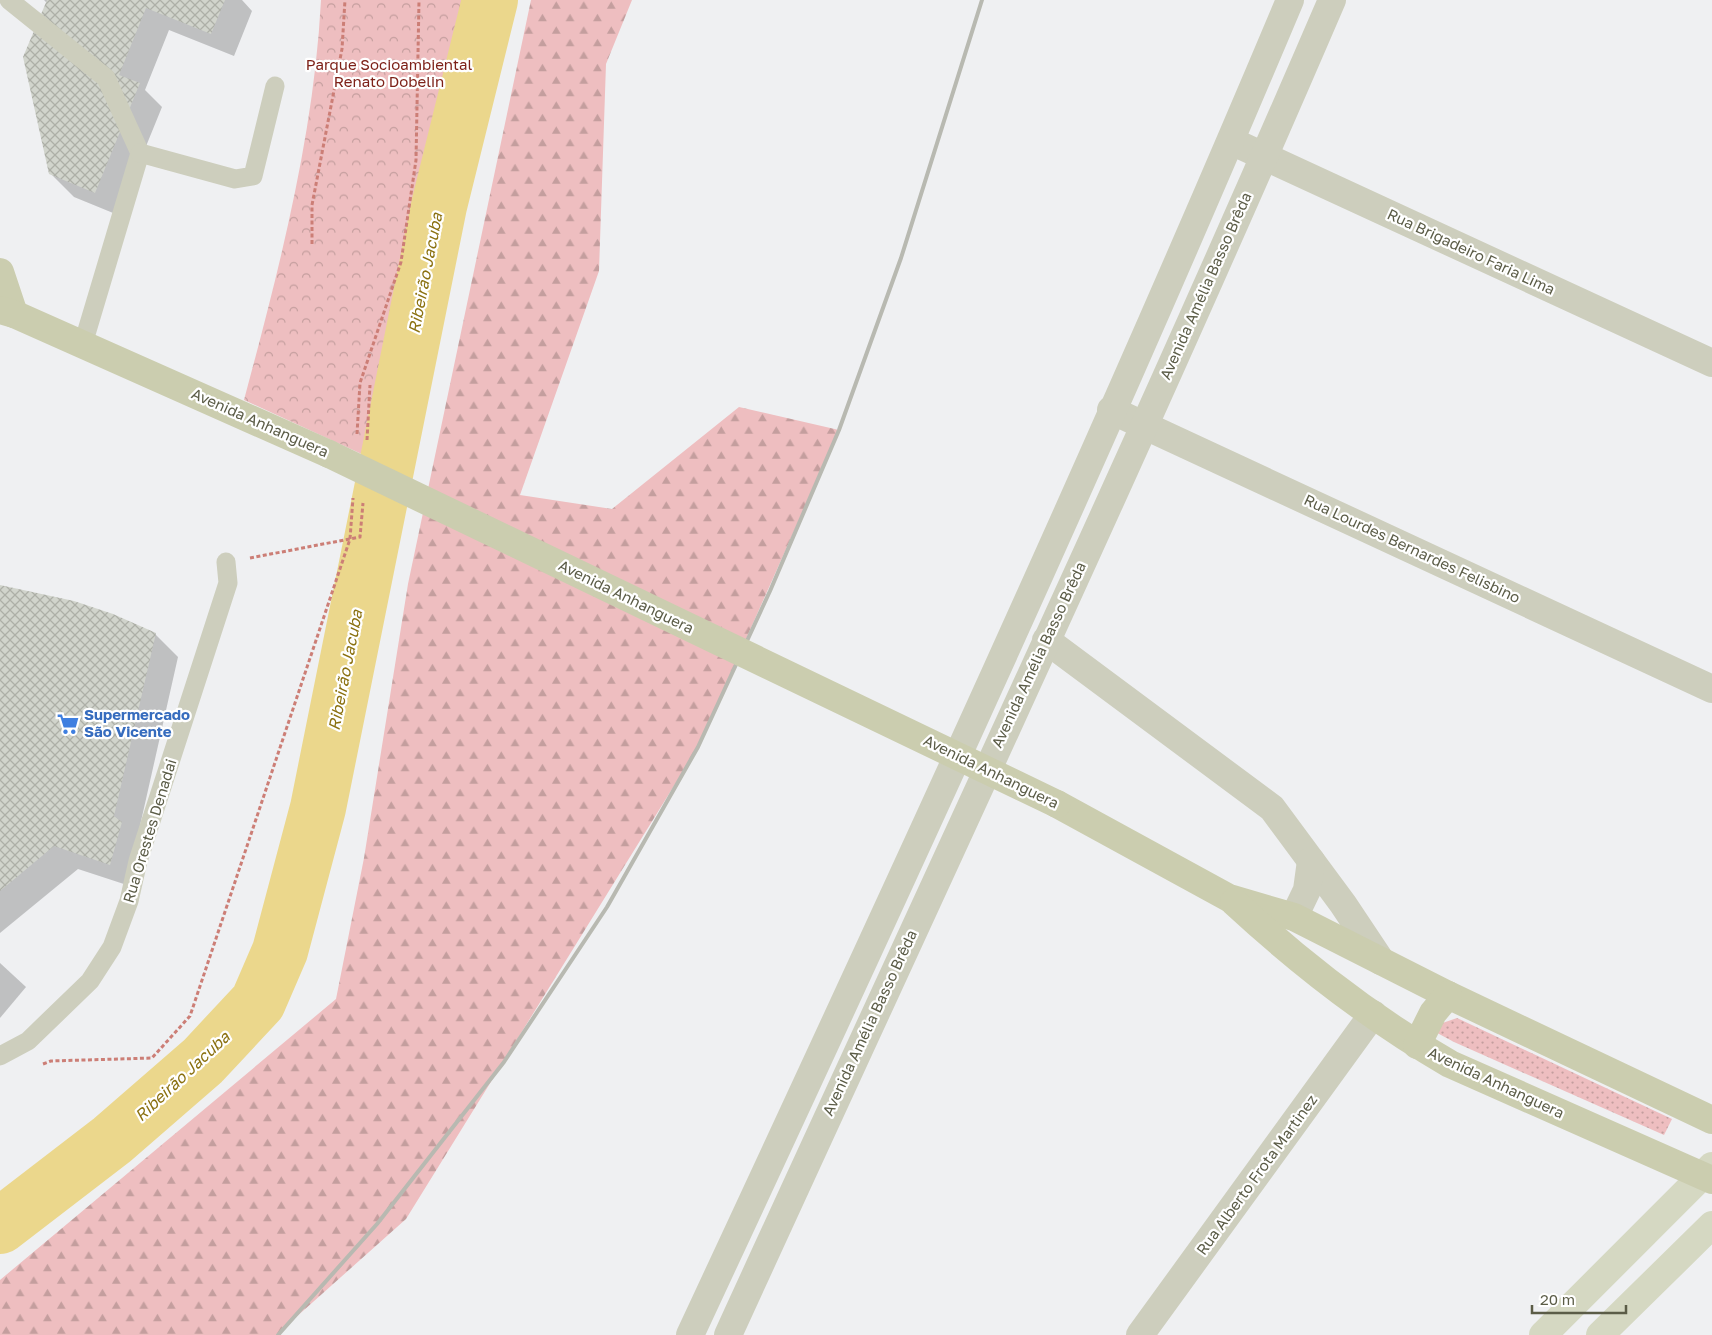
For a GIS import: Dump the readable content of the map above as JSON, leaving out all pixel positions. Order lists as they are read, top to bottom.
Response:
{
  "streets": {
    "main road": ["Avenida Anhanguera"],
    "street": [
      "Rua Brigadeiro Faria Lima",
      "Avenida Amélia Basso Brêda",
      "Rua Lourdes Bernardes Felisbino",
      "Rua Alberto Frota Martinez"
    ],
    "lane": ["Rua Orestes Denadai"]
  },
  "crossings": [
    ["Rua Brigadeiro Faria Lima", "Avenida Amélia Basso Brêda"],
    ["Avenida Amélia Basso Brêda", "Rua Lourdes Bernardes Felisbino"],
    ["Avenida Anhanguera", "Rua Alberto Frota Martinez"]
  ],
  "water": ["Ribeirão Jacuba"],
  "parks": ["Parque Socioambiental Renato Dobelin"],
  "places": {
    "supermarket": ["Supermercado São Vicente"]
  },
  "scale_bar": "20 m"
}
